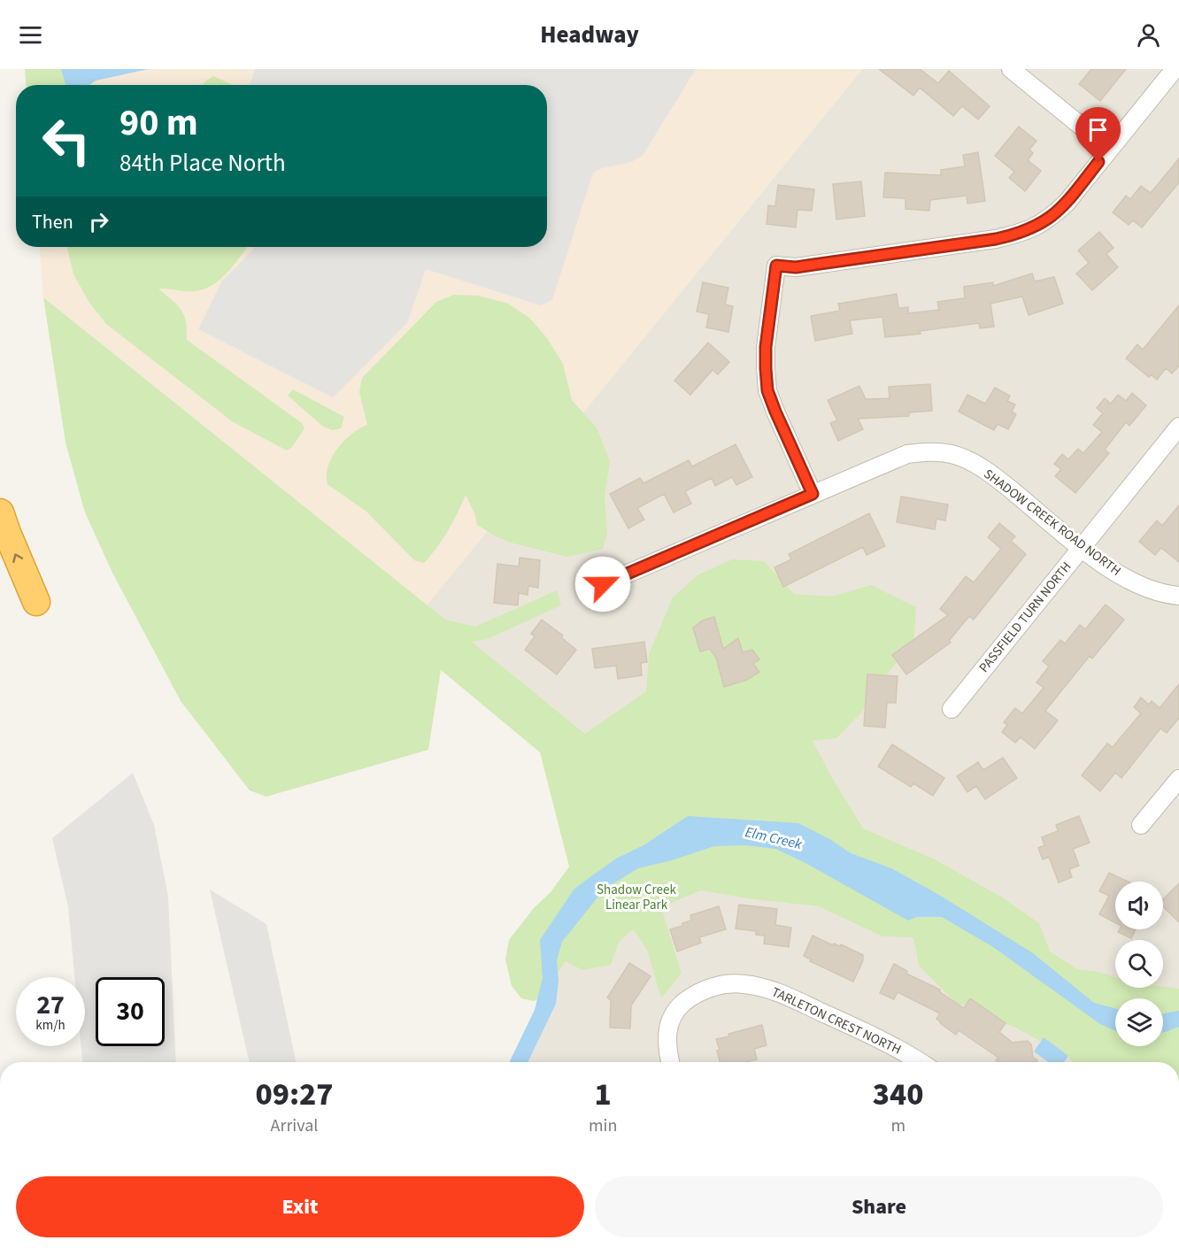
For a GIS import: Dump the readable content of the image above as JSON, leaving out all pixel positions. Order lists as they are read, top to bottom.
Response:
{
  "streets": {
    "street": ["SHADOW CREEK ROAD NORTH", "PASSFIELD TURN NORTH", "TARLETON CREST NORTH"]
  },
  "crossings": [
    ["SHADOW CREEK ROAD NORTH", "PASSFIELD TURN NORTH"]
  ],
  "water": ["Elm Creek"],
  "parks": ["Shadow Creek Linear Park"],
  "page": {
    "header": "Headway",
    "turn": ["90 m", "84th Place North"],
    "then": "Then",
    "speed": "27 km/h",
    "limit": "30",
    "eta": [
      "09:27",
      "Arrival",
      "1",
      "min",
      "340",
      "m"
    ],
    "buttons": ["Exit", "Share"]
  }
}
